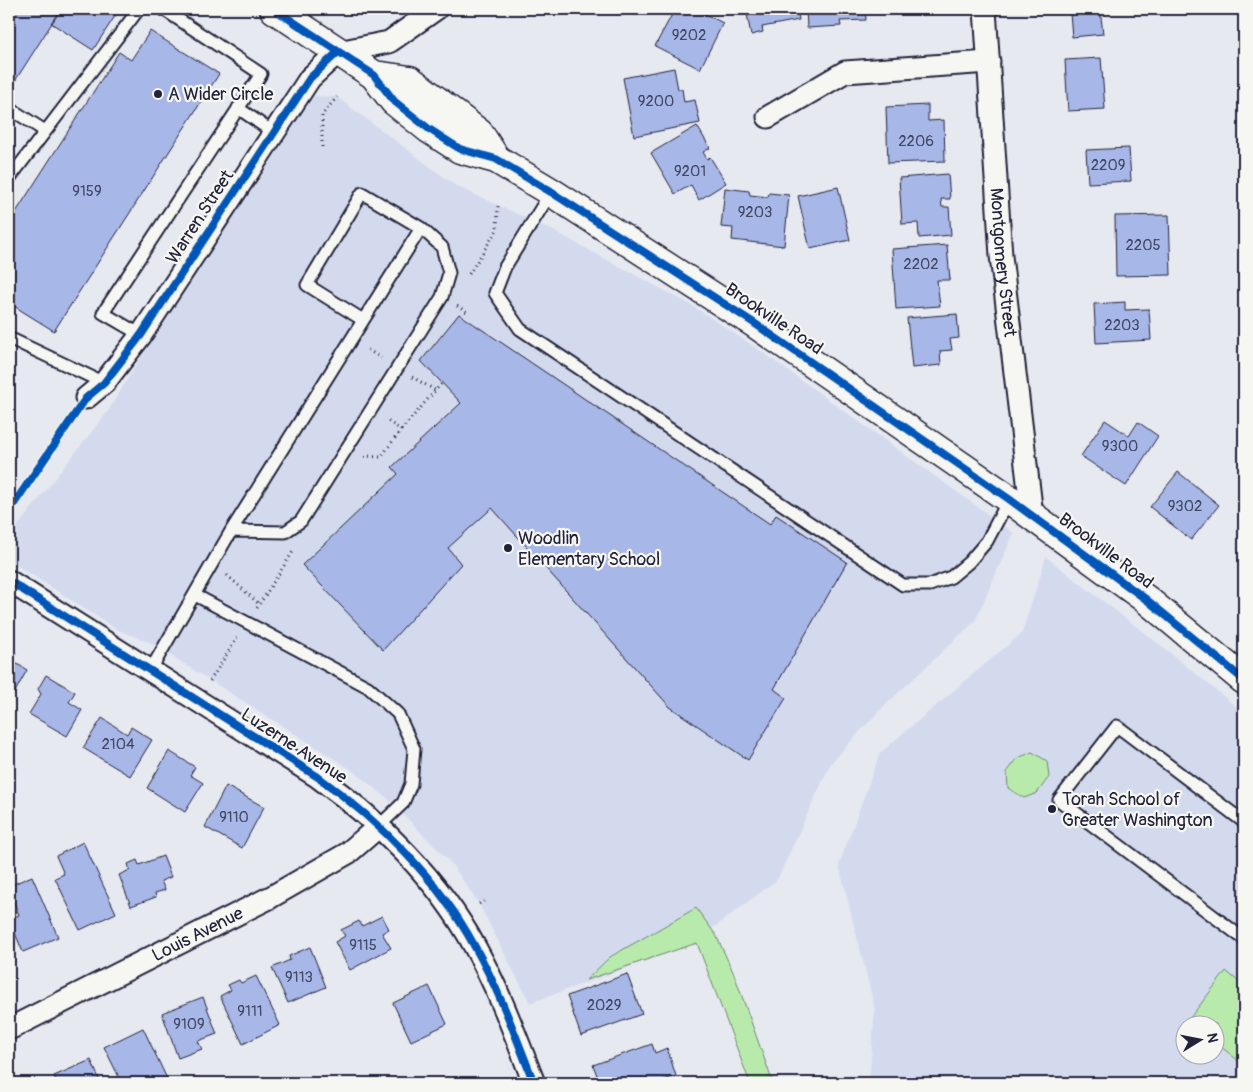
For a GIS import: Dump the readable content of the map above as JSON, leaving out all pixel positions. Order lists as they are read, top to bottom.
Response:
{
  "streets": {
    "street": [
      "Warren Street",
      "Montgomery Street",
      "Brookville Road",
      "Luzerne Avenue",
      "Louis Avenue"
    ]
  },
  "crossings": [
    ["Warren Street", "Brookville Road"],
    ["Montgomery Street", "Brookville Road"],
    ["Luzerne Avenue", "Louis Avenue"]
  ],
  "places": ["A Wider Circle", "Woodlin Elementary School", "Torah School of Greater Washington"],
  "house_numbers": [
    "9202",
    "9200",
    "2206",
    "2209",
    "9201",
    "9159",
    "9203",
    "2205",
    "2202",
    "2203",
    "9300",
    "9302",
    "2104",
    "9110",
    "9115",
    "9113",
    "2029",
    "9111",
    "9109"
  ],
  "north": "right"
}
